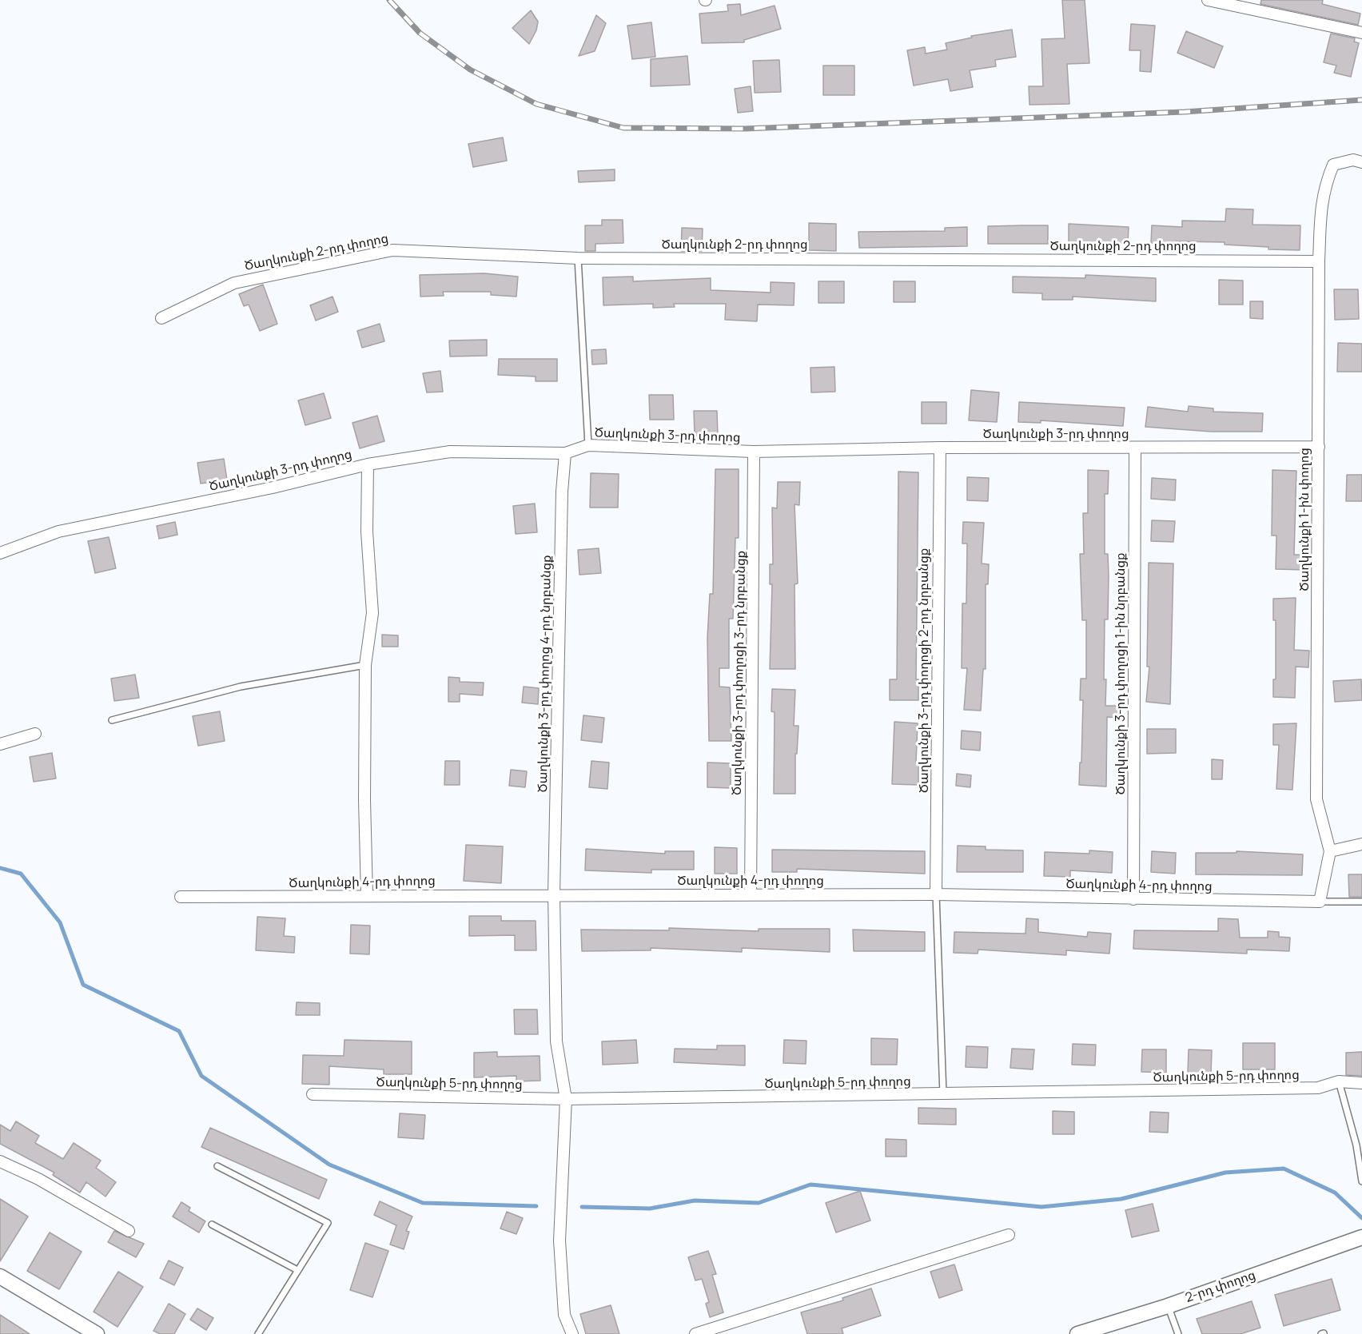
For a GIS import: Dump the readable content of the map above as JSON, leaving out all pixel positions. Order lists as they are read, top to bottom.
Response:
{
  "streets": {
    "street": [
      "Ծաղկունքի 2-րդ փողոց",
      "Ծաղկունքի 3-րդ փողոց",
      "Ծաղկունքի 1-ին փողոց",
      "Ծաղկունքի 3-րդ փողոցի 2-րդ նրբանցք",
      "Ծաղկունքի 3-րդ փողոցի 3-րդ նրբանցք",
      "Ծաղկունքի 3-րդ փողոց 4-րդ նրբանցք",
      "Ծաղկունքի 3-րդ փողոցի 1-ին նրբանցք",
      "Ծաղկունքի 4-րդ փողոց",
      "Ծաղկունքի 5-րդ փողոց",
      "2-րդ փողոց"
    ]
  },
  "crossings": [
    ["Ծաղկունքի 2-րդ փողոց", "Ծաղկունքի 1-ին փողոց"],
    ["Ծաղկունքի 3-րդ փողոց", "Ծաղկունքի 1-ին փողոց"],
    ["Ծաղկունքի 3-րդ փողոց", "Ծաղկունքի 3-րդ փողոցի 2-րդ նրբանցք"],
    ["Ծաղկունքի 3-րդ փողոց", "Ծաղկունքի 3-րդ փողոցի 3-րդ նրբանցք"],
    ["Ծաղկունքի 3-րդ փողոց", "Ծաղկունքի 3-րդ փողոց 4-րդ նրբանցք"],
    ["Ծաղկունքի 3-րդ փողոց", "Ծաղկունքի 3-րդ փողոցի 1-ին նրբանցք"],
    ["Ծաղկունքի 3-րդ փողոցի 2-րդ նրբանցք", "Ծաղկունքի 4-րդ փողոց"],
    ["Ծաղկունքի 3-րդ փողոցի 3-րդ նրբանցք", "Ծաղկունքի 4-րդ փողոց"],
    ["Ծաղկունքի 3-րդ փողոց 4-րդ նրբանցք", "Ծաղկունքի 4-րդ փողոց"],
    ["Ծաղկունքի 3-րդ փողոց 4-րդ նրբանցք", "Ծաղկունքի 5-րդ փողոց"],
    ["Ծաղկունքի 3-րդ փողոցի 1-ին նրբանցք", "Ծաղկունքի 4-րդ փողոց"]
  ]
}
